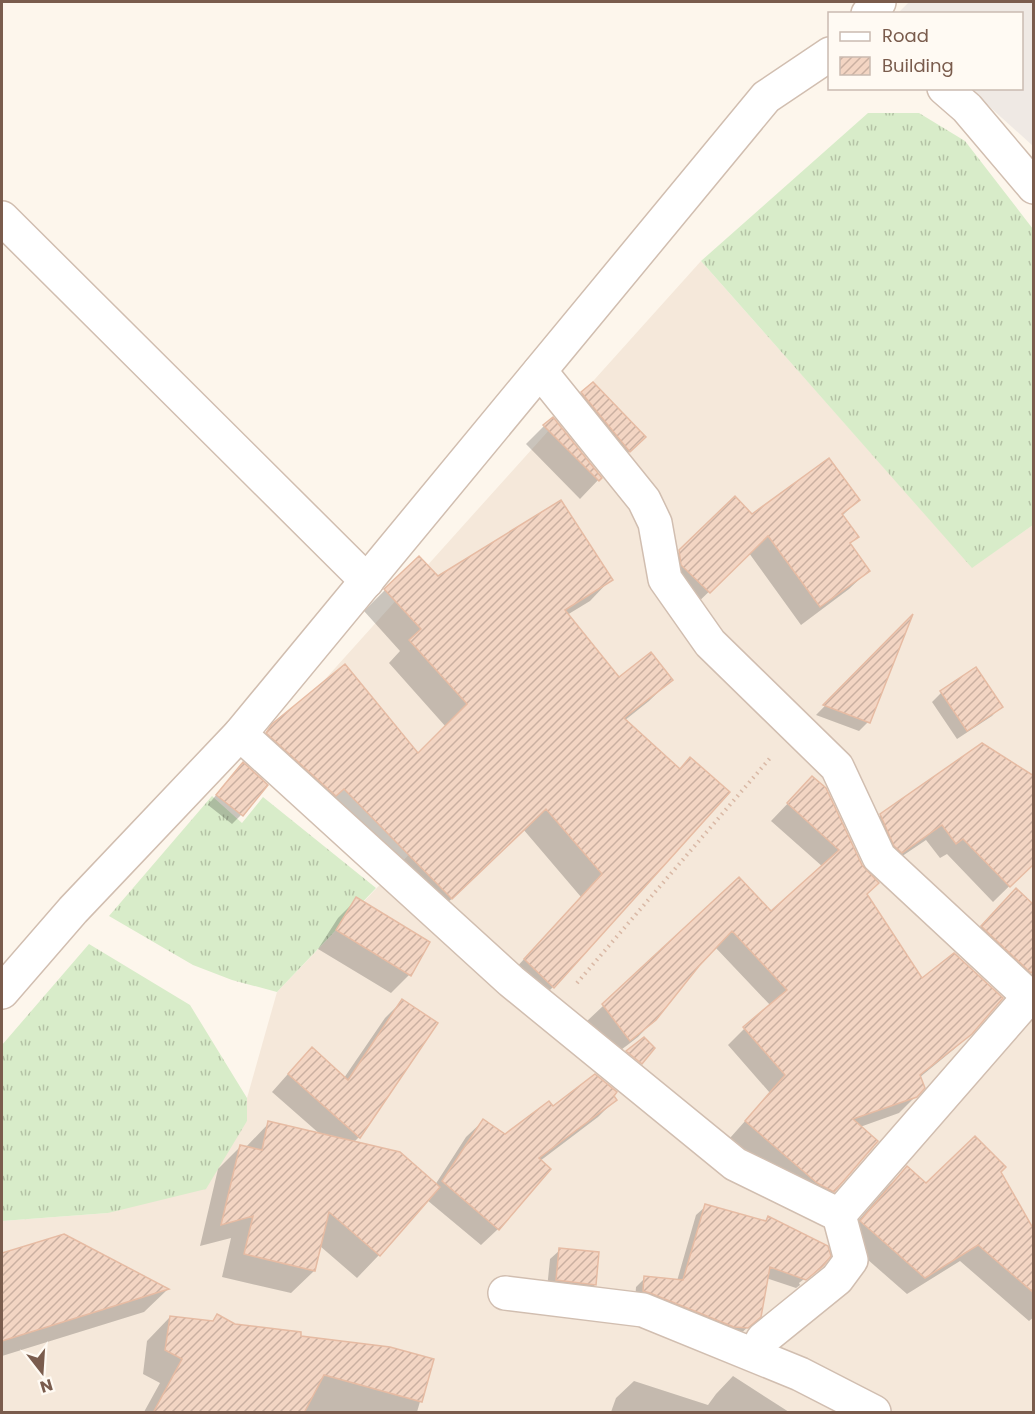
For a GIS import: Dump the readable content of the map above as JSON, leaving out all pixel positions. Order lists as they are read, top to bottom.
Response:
{
  "legend": ["Road", "Building"],
  "north": "bottom"
}
